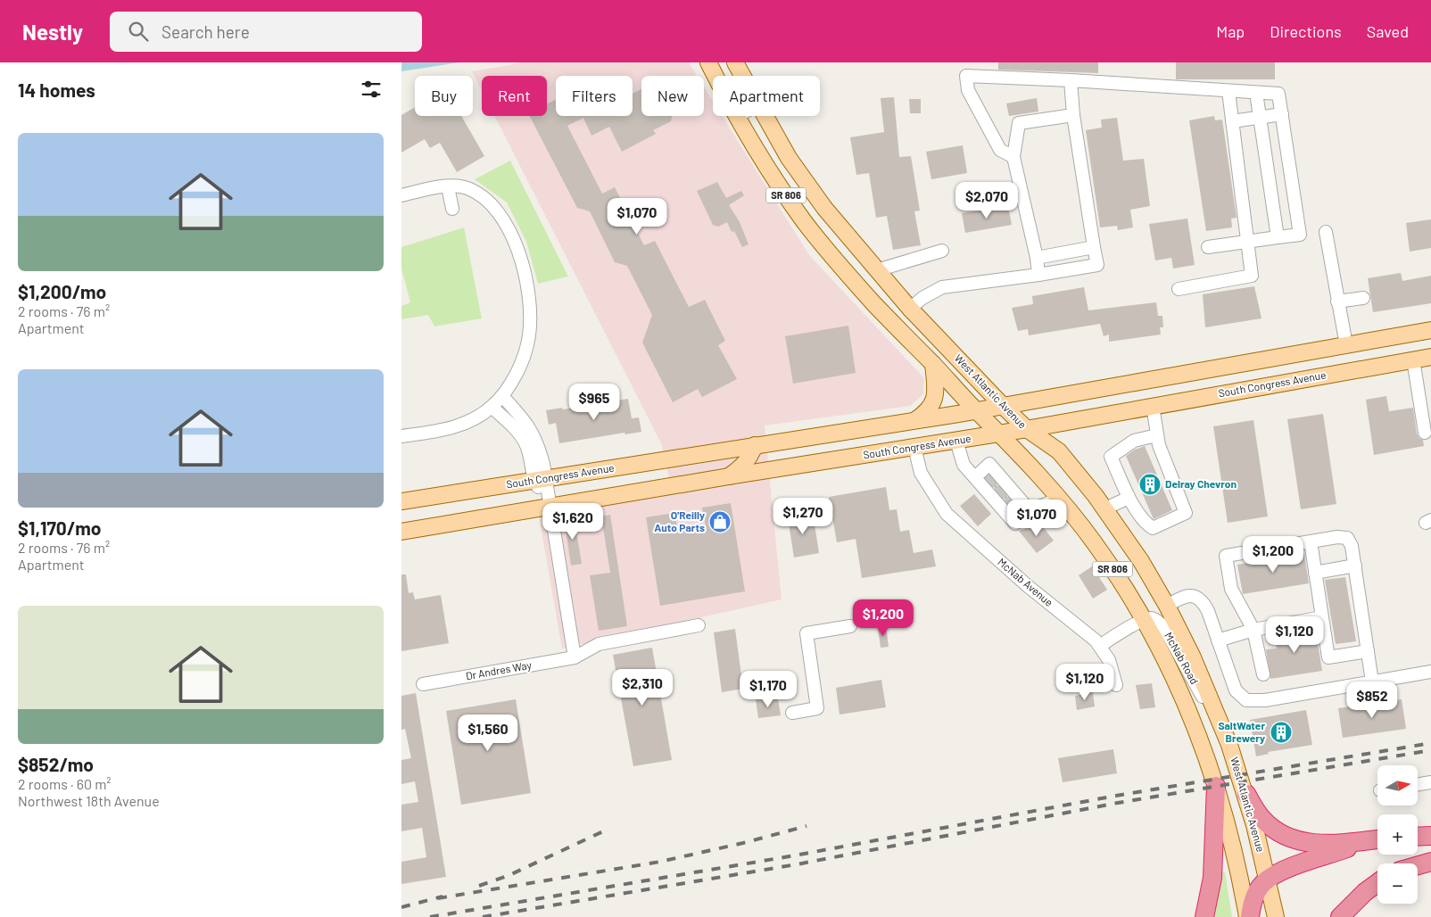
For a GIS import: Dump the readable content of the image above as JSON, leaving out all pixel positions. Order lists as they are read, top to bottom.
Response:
{
  "streets": {
    "main road": ["SR 806", "South Congress Avenue", "West Atlantic Avenue"],
    "street": ["McNab Avenue", "McNab Road", "Dr Andres Way"]
  },
  "crossings": [
    ["South Congress Avenue", "West Atlantic Avenue"],
    ["South Congress Avenue", "McNab Avenue"],
    ["West Atlantic Avenue", "McNab Road"]
  ],
  "places": {
    "building": ["Delray Chevron", "SaltWater Brewery"],
    "shop": ["O'Reilly Auto Parts"]
  },
  "north": "right",
  "page": {
    "header": "Nestly",
    "search": "Search here",
    "nav": ["Map", "Directions", "Saved"],
    "heading": "14 homes",
    "chip": [
      "Buy",
      "Rent",
      "Filters",
      "New",
      "Apartment"
    ],
    "list": [
      {
        "name": "$1,200/mo",
        "note": "2 rooms · 76 m² · Apartment"
      },
      {
        "name": "$1,170/mo",
        "note": "2 rooms · 76 m² · Apartment"
      },
      {
        "name": "$852/mo",
        "note": "2 rooms · 60 m² · Northwest 18th Avenue"
      }
    ],
    "price": [
      "$2,070",
      "$1,070",
      "$965",
      "$1,270",
      "$1,070",
      "$1,620",
      "$1,200",
      "$1,200",
      "$1,120",
      "$1,120",
      "$2,310",
      "$1,170",
      "$852",
      "$1,560"
    ],
    "map_buttons": ["+", "−"]
  }
}
